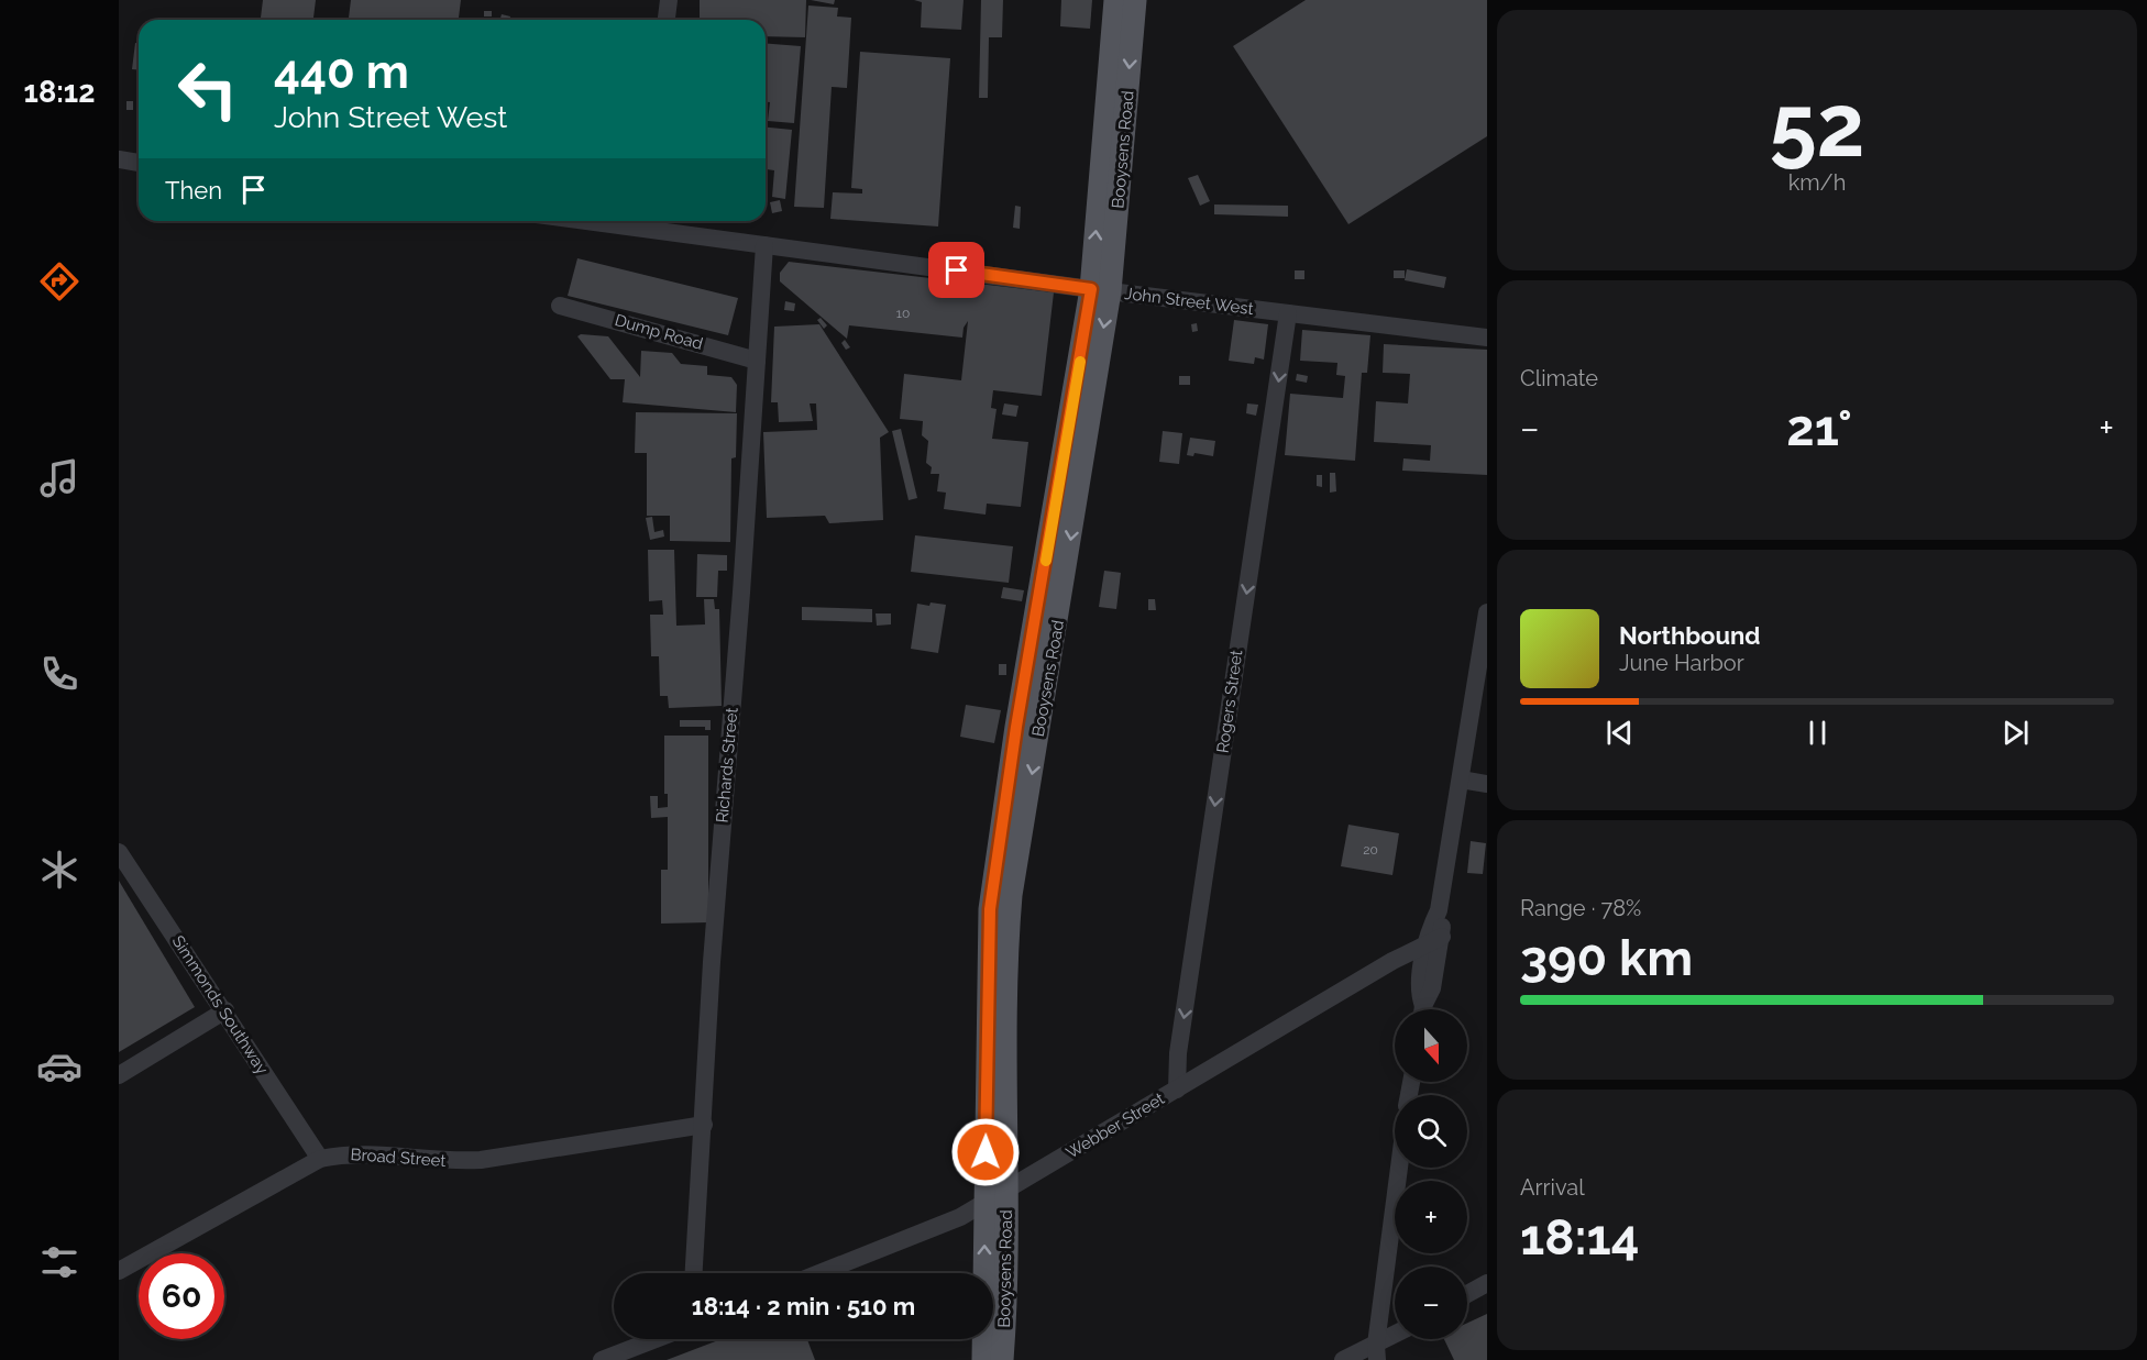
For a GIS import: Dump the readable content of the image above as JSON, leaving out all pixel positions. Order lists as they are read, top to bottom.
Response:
{
  "streets": {
    "main road": ["Booysens Road"],
    "street": [
      "John Street West",
      "Dump Road",
      "Rogers Street",
      "Richards Street",
      "Simmonds Southway",
      "Webber Street",
      "Broad Street"
    ]
  },
  "crossings": [
    ["Booysens Road", "John Street West"],
    ["Booysens Road", "Webber Street"],
    ["John Street West", "Rogers Street"],
    ["John Street West", "Richards Street"],
    ["Dump Road", "Richards Street"],
    ["Rogers Street", "Webber Street"],
    ["Richards Street", "Broad Street"],
    ["Simmonds Southway", "Broad Street"]
  ],
  "one_way": ["Rogers Street"],
  "house_numbers": ["10", "20"],
  "north": "bottom",
  "page": {
    "tabs": "18:12",
    "tile": [
      ["52", "km/h"],
      "Climate",
      ["Range · 78%", "390 km"],
      ["Arrival", "18:14"]
    ],
    "turn": ["440 m", "John Street West"],
    "then": "Then",
    "heat": ["−", "21°", "+"],
    "song": ["Northbound", "June Harbor"],
    "map_buttons": ["+", "−"],
    "limit": "60",
    "trip": "18:14 · 2 min · 510 m"
  }
}
